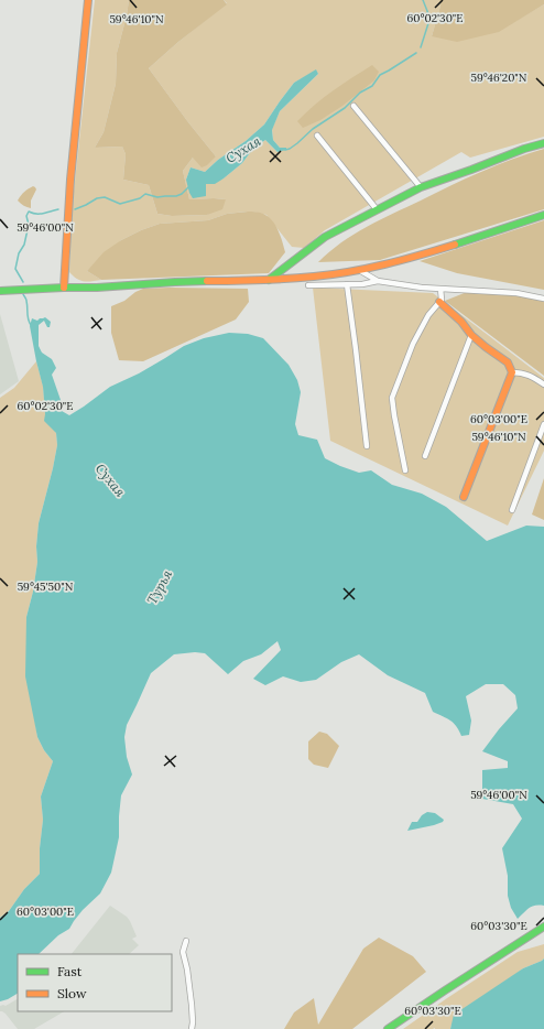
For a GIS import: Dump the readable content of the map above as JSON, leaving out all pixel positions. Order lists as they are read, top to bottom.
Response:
{
  "water": ["Сухая", "Турья"],
  "legend": ["Fast", "Slow"],
  "coordinates": [
    "60°02'30\"E",
    "59°46'10\"N",
    "59°46'20\"N",
    "59°46'00\"N",
    "60°03'00\"E",
    "59°45'50\"N",
    "60°03'30\"E"
  ]
}
